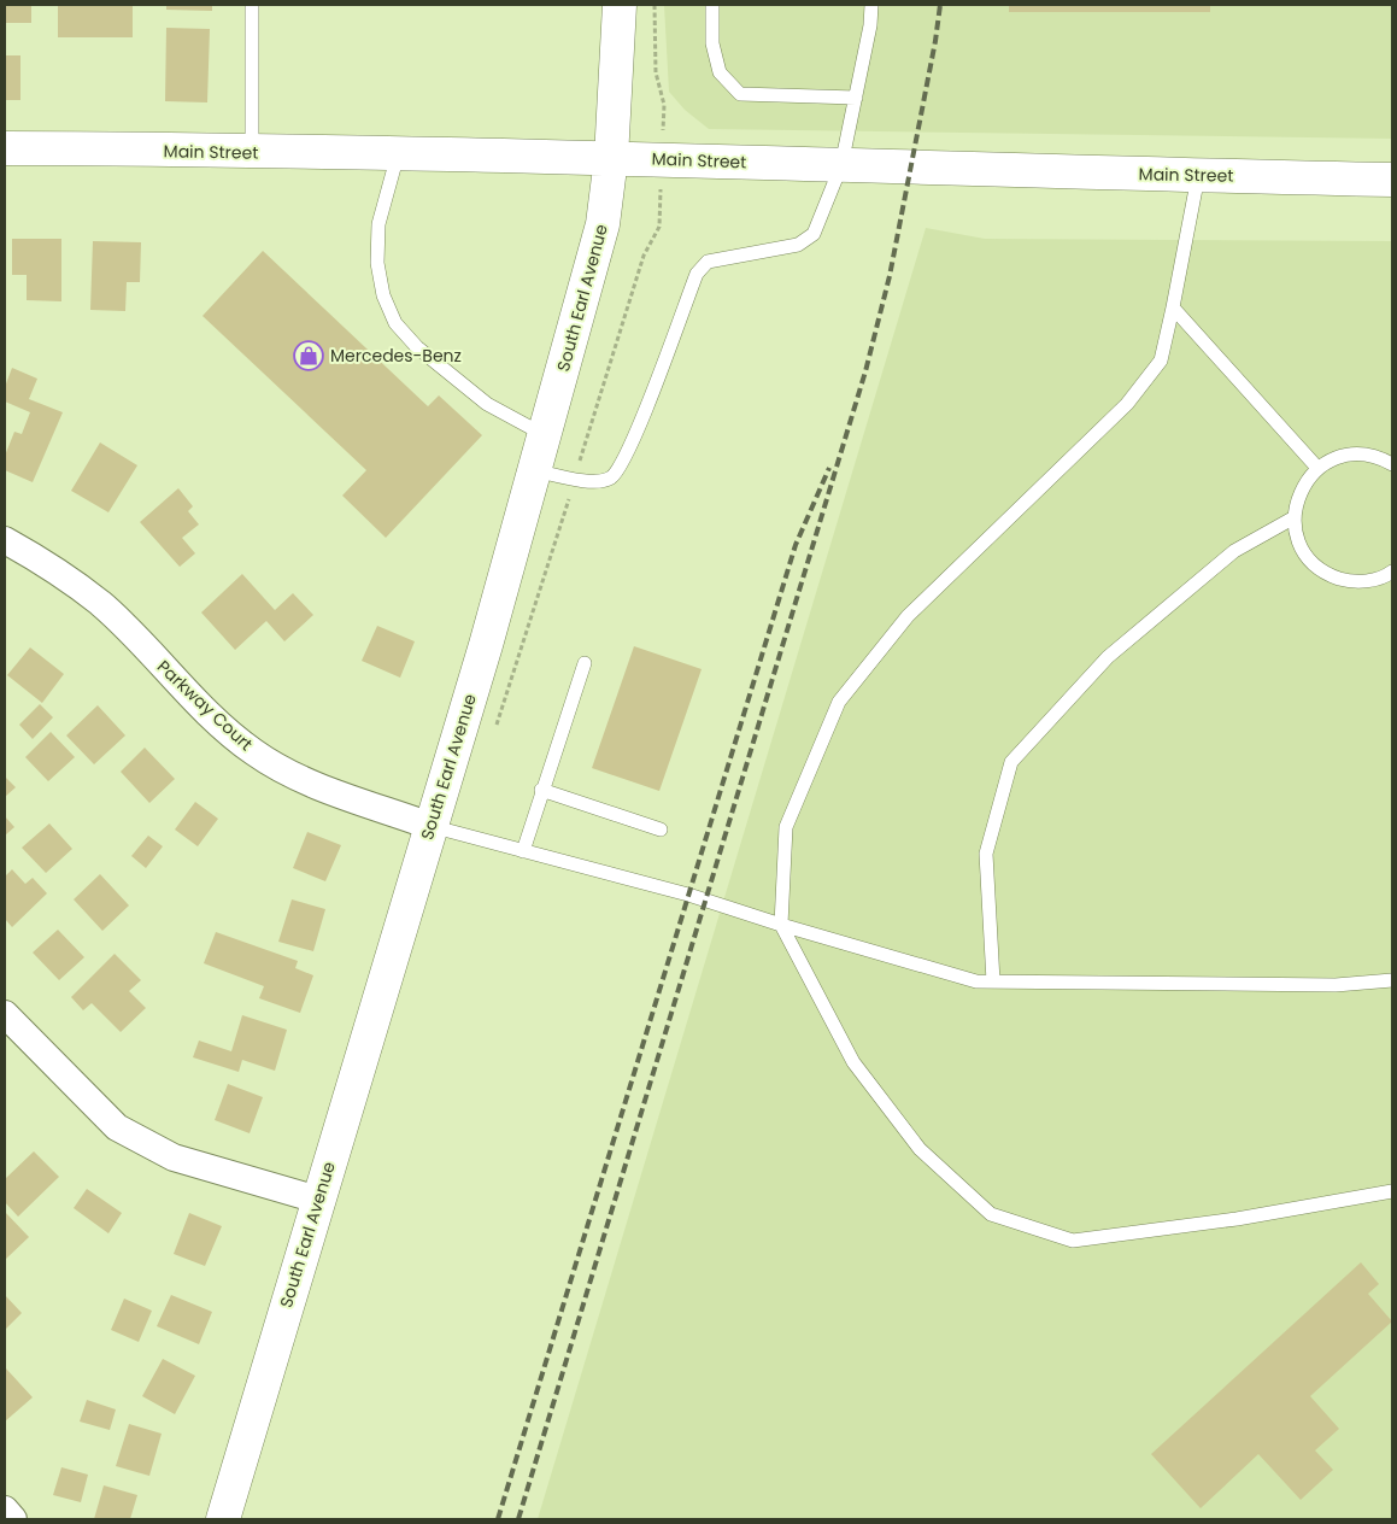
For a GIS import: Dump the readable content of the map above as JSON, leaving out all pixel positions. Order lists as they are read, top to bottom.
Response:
{
  "streets": {
    "street": ["Main Street", "South Earl Avenue", "Parkway Court"]
  },
  "crossings": [
    ["Main Street", "South Earl Avenue"],
    ["South Earl Avenue", "Parkway Court"]
  ],
  "places": {
    "shop": ["Mercedes-Benz"]
  }
}
